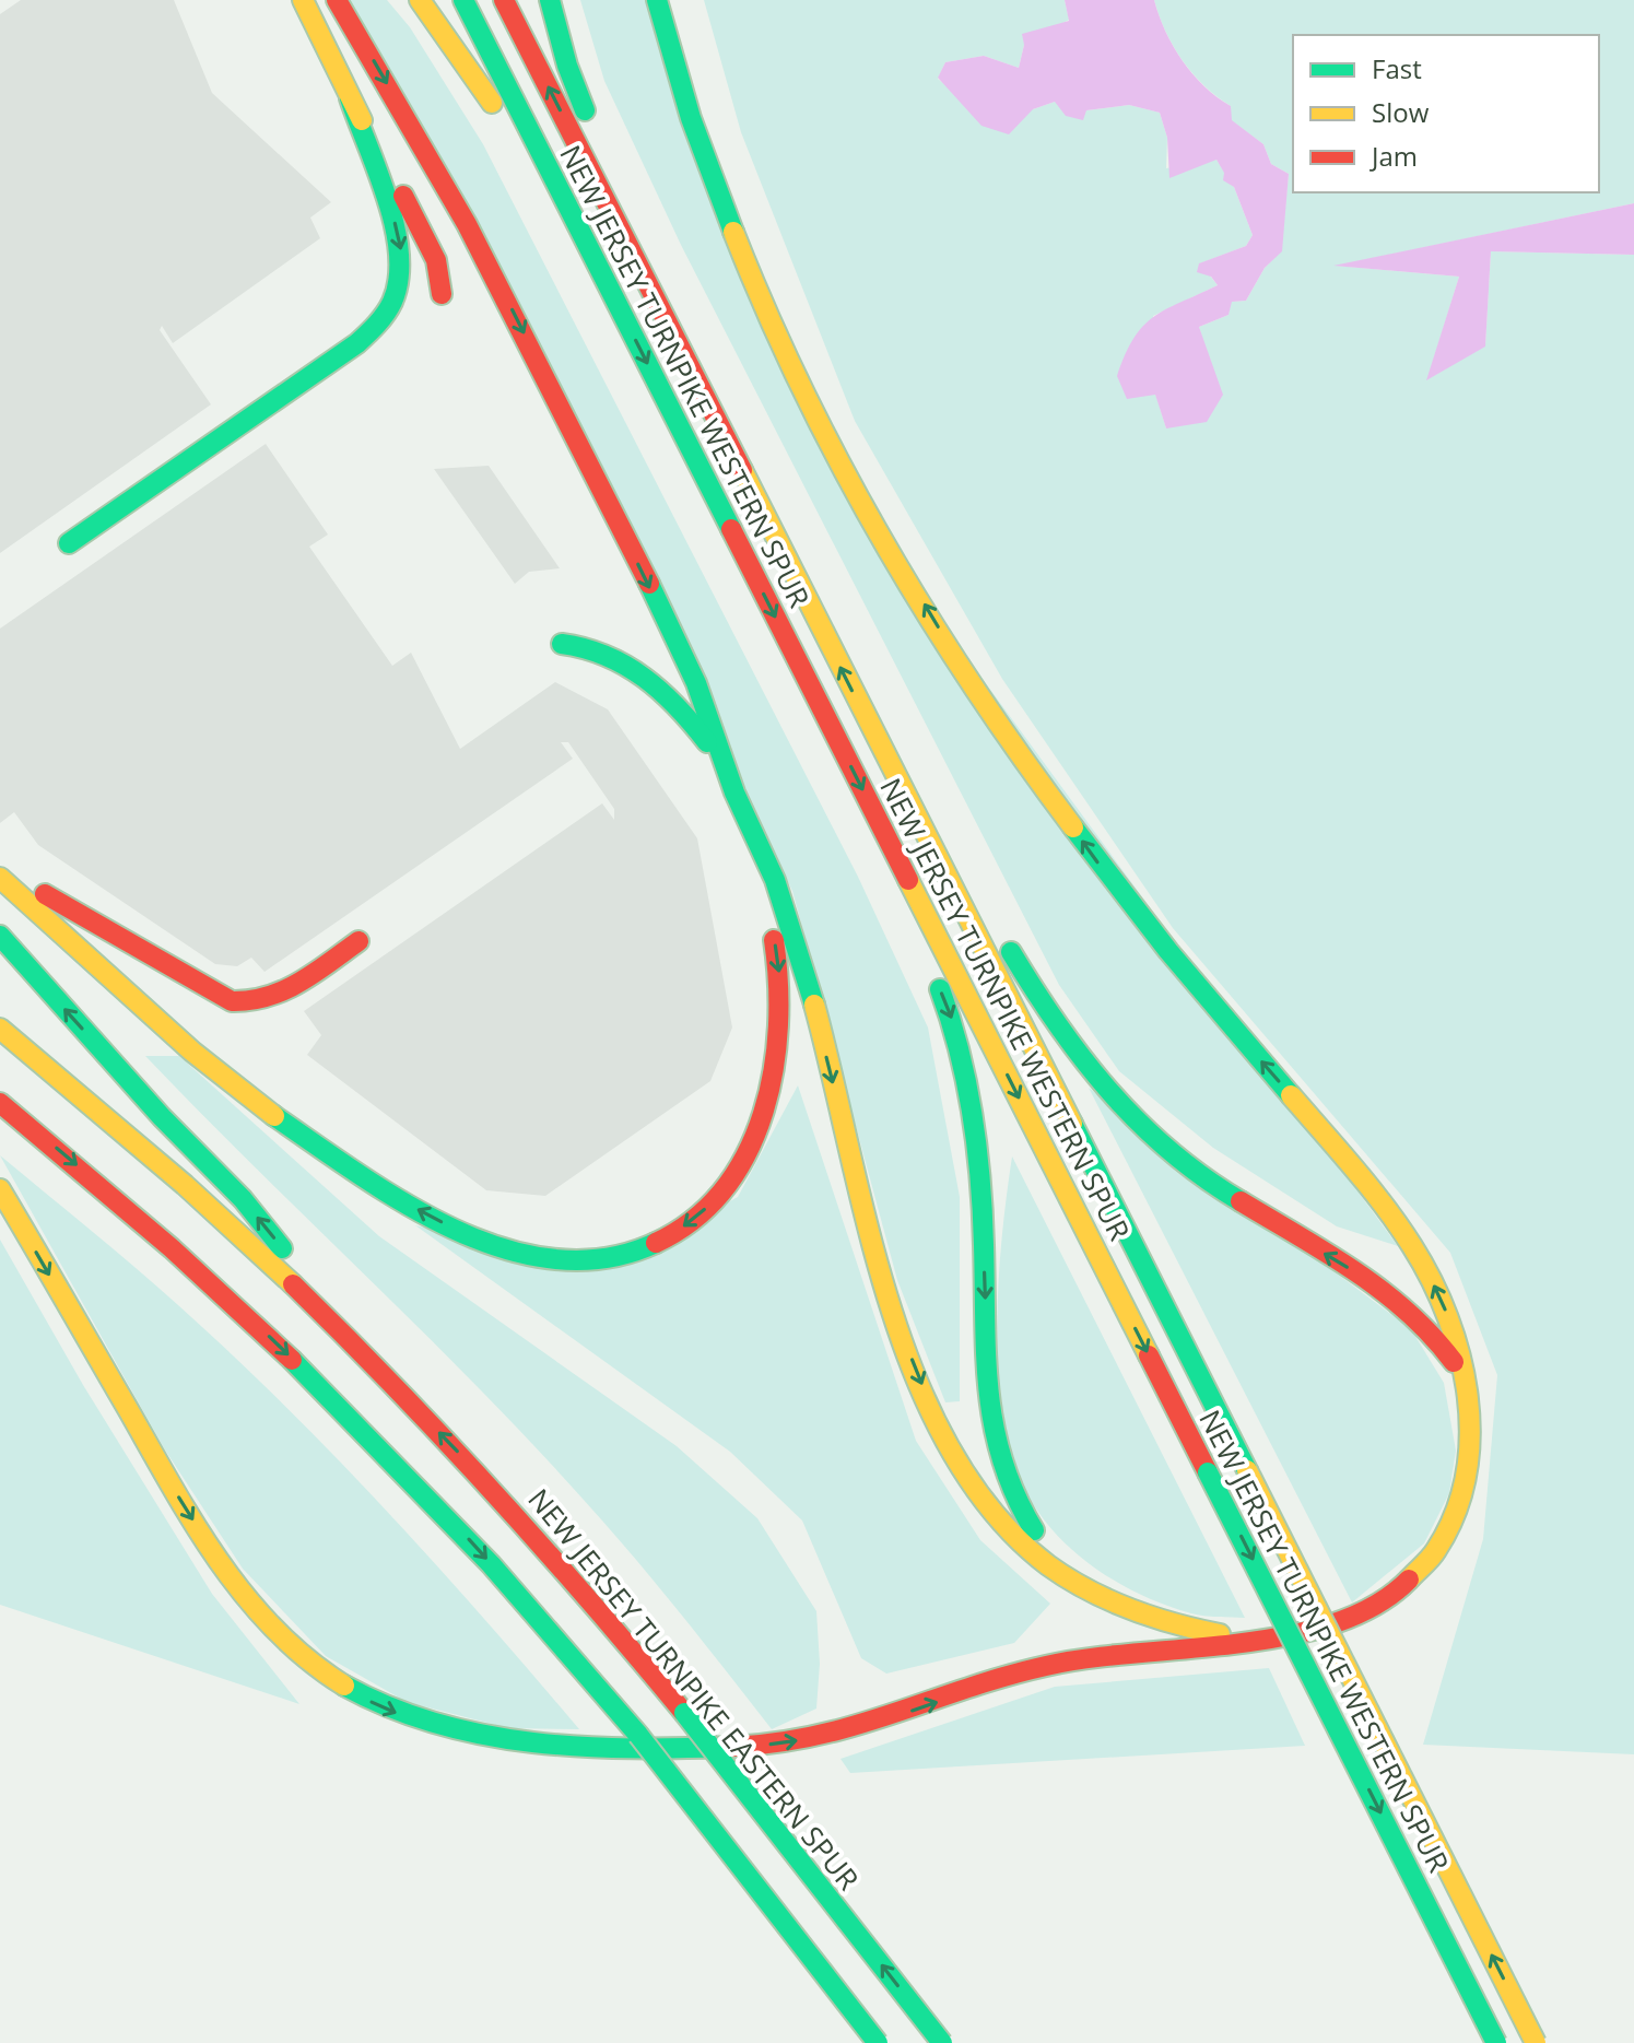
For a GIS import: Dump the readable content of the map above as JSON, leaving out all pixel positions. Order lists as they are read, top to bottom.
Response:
{
  "streets": {
    "highway": ["NEW JERSEY TURNPIKE WESTERN SPUR", "NEW JERSEY TURNPIKE EASTERN SPUR"]
  },
  "legend": ["Fast", "Slow", "Jam"]
}
